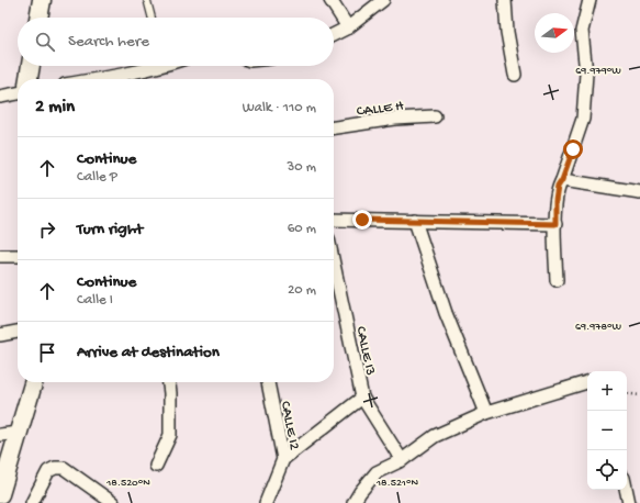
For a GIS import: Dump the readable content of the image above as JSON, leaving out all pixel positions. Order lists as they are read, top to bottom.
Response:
{
  "streets": {
    "street": ["CALLE H", "CALLE I3", "CALLE I2"]
  },
  "north": "right",
  "page": {
    "search": "Search here",
    "heading": ["2 min", "Walk · 110 m"],
    "list": [
      ["Continue", "Calle P", "30 m"],
      ["Turn right", "60 m"],
      ["Continue", "Calle I", "20 m"],
      "Arrive at destination"
    ],
    "map_buttons": ["+", "−"]
  },
  "coordinates": [
    "69.979°W",
    "69.978°W",
    "18.520°N",
    "18.521°N"
  ]
}
